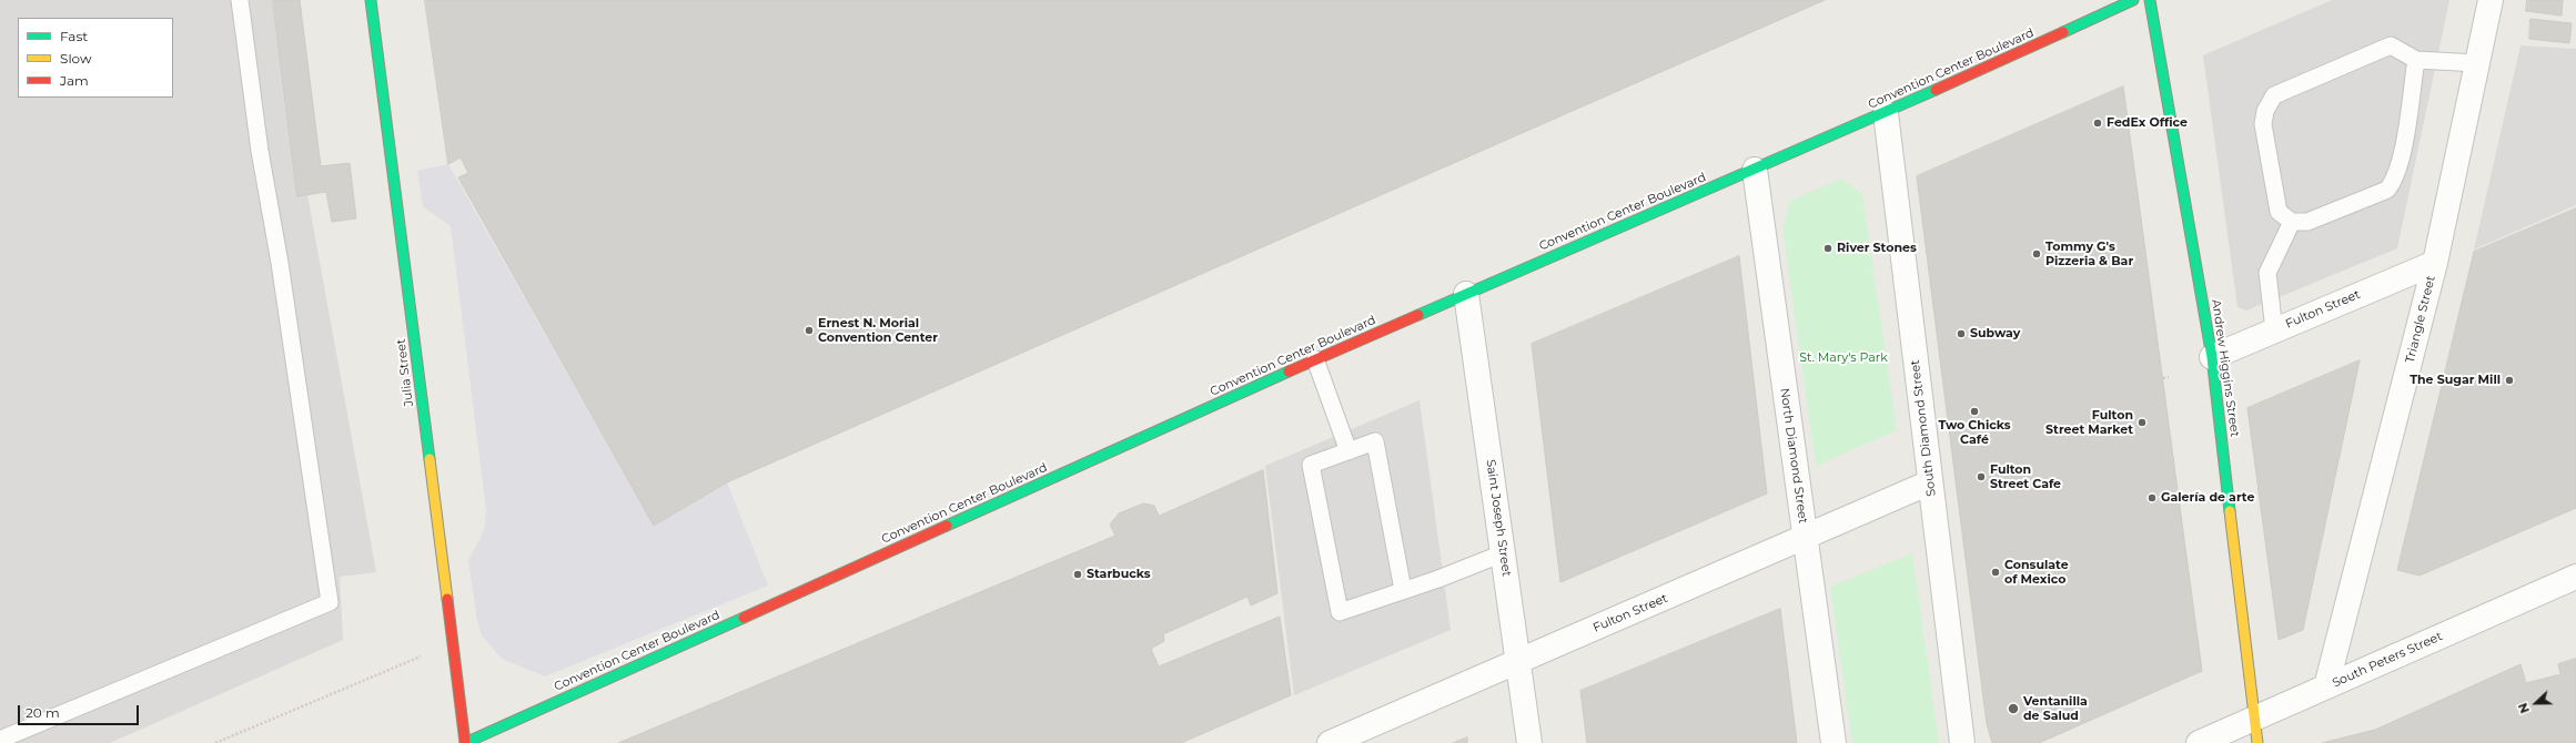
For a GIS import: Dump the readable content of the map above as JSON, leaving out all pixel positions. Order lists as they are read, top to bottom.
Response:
{
  "streets": {
    "street": [
      "Convention Center Boulevard",
      "Fulton Street",
      "Triangle Street",
      "Andrew Higgins Street",
      "Julia Street",
      "South Diamond Street",
      "North Diamond Street",
      "Saint Joseph Street",
      "South Peters Street"
    ]
  },
  "crossings": [
    ["Convention Center Boulevard", "Julia Street"],
    ["Convention Center Boulevard", "South Diamond Street"],
    ["Convention Center Boulevard", "North Diamond Street"],
    ["Convention Center Boulevard", "Saint Joseph Street"],
    ["Fulton Street", "Triangle Street"],
    ["Fulton Street", "Andrew Higgins Street"],
    ["Fulton Street", "South Diamond Street"],
    ["Fulton Street", "North Diamond Street"],
    ["Fulton Street", "Saint Joseph Street"],
    ["Triangle Street", "South Peters Street"],
    ["Andrew Higgins Street", "South Peters Street"]
  ],
  "parks": ["St. Mary's Park"],
  "places": [
    "FedEx Office",
    "River Stones",
    "Tommy G's Pizzeria & Bar",
    "Ernest N. Morial Convention Center",
    "Subway",
    "The Sugar Mill",
    "Two Chicks Café",
    "Fulton Street Market",
    "Fulton Street Cafe",
    "Galería de arte",
    "Consulate of Mexico",
    "Starbucks",
    "Ventanilla de Salud"
  ],
  "legend": ["Fast", "Slow", "Jam"],
  "scale_bar": "20 m",
  "north": "left"
}
